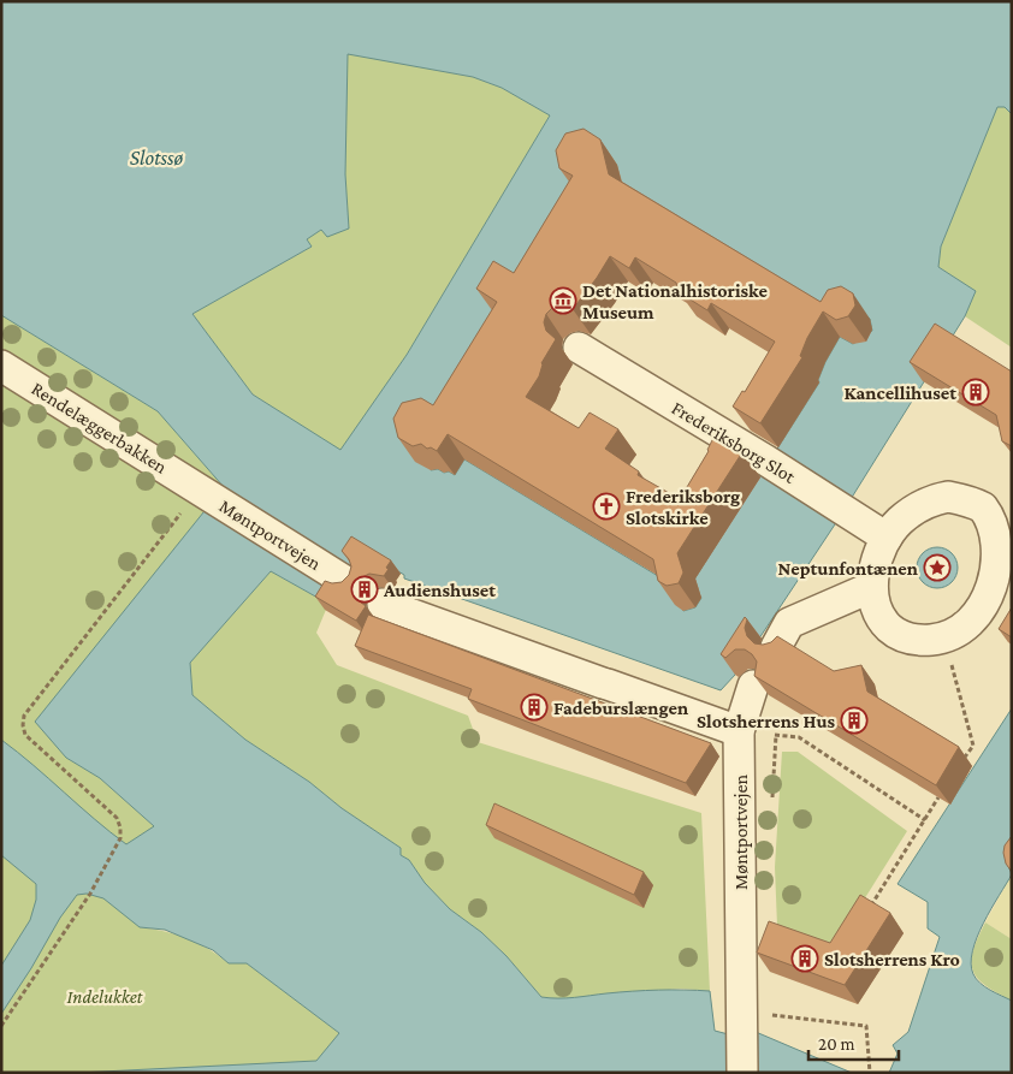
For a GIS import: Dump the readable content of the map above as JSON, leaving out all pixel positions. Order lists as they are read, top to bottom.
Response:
{
  "streets": {
    "street": ["Rendelæggerbakken", "Frederiksborg Slot", "Møntportvejen"]
  },
  "crossings": [
    ["Rendelæggerbakken", "Møntportvejen"]
  ],
  "water": ["Slotssø"],
  "parks": ["Indelukket"],
  "places": {
    "museum": ["Det Nationalhistoriske Museum"],
    "building": [
      "Kancellihuset",
      "Audienshuset",
      "Fadeburslængen",
      "Slotsherrens Hus",
      "Slotsherrens Kro"
    ],
    "church": ["Frederiksborg Slotskirke"],
    "place": ["Neptunfontænen"]
  },
  "scale_bar": "20 m"
}
